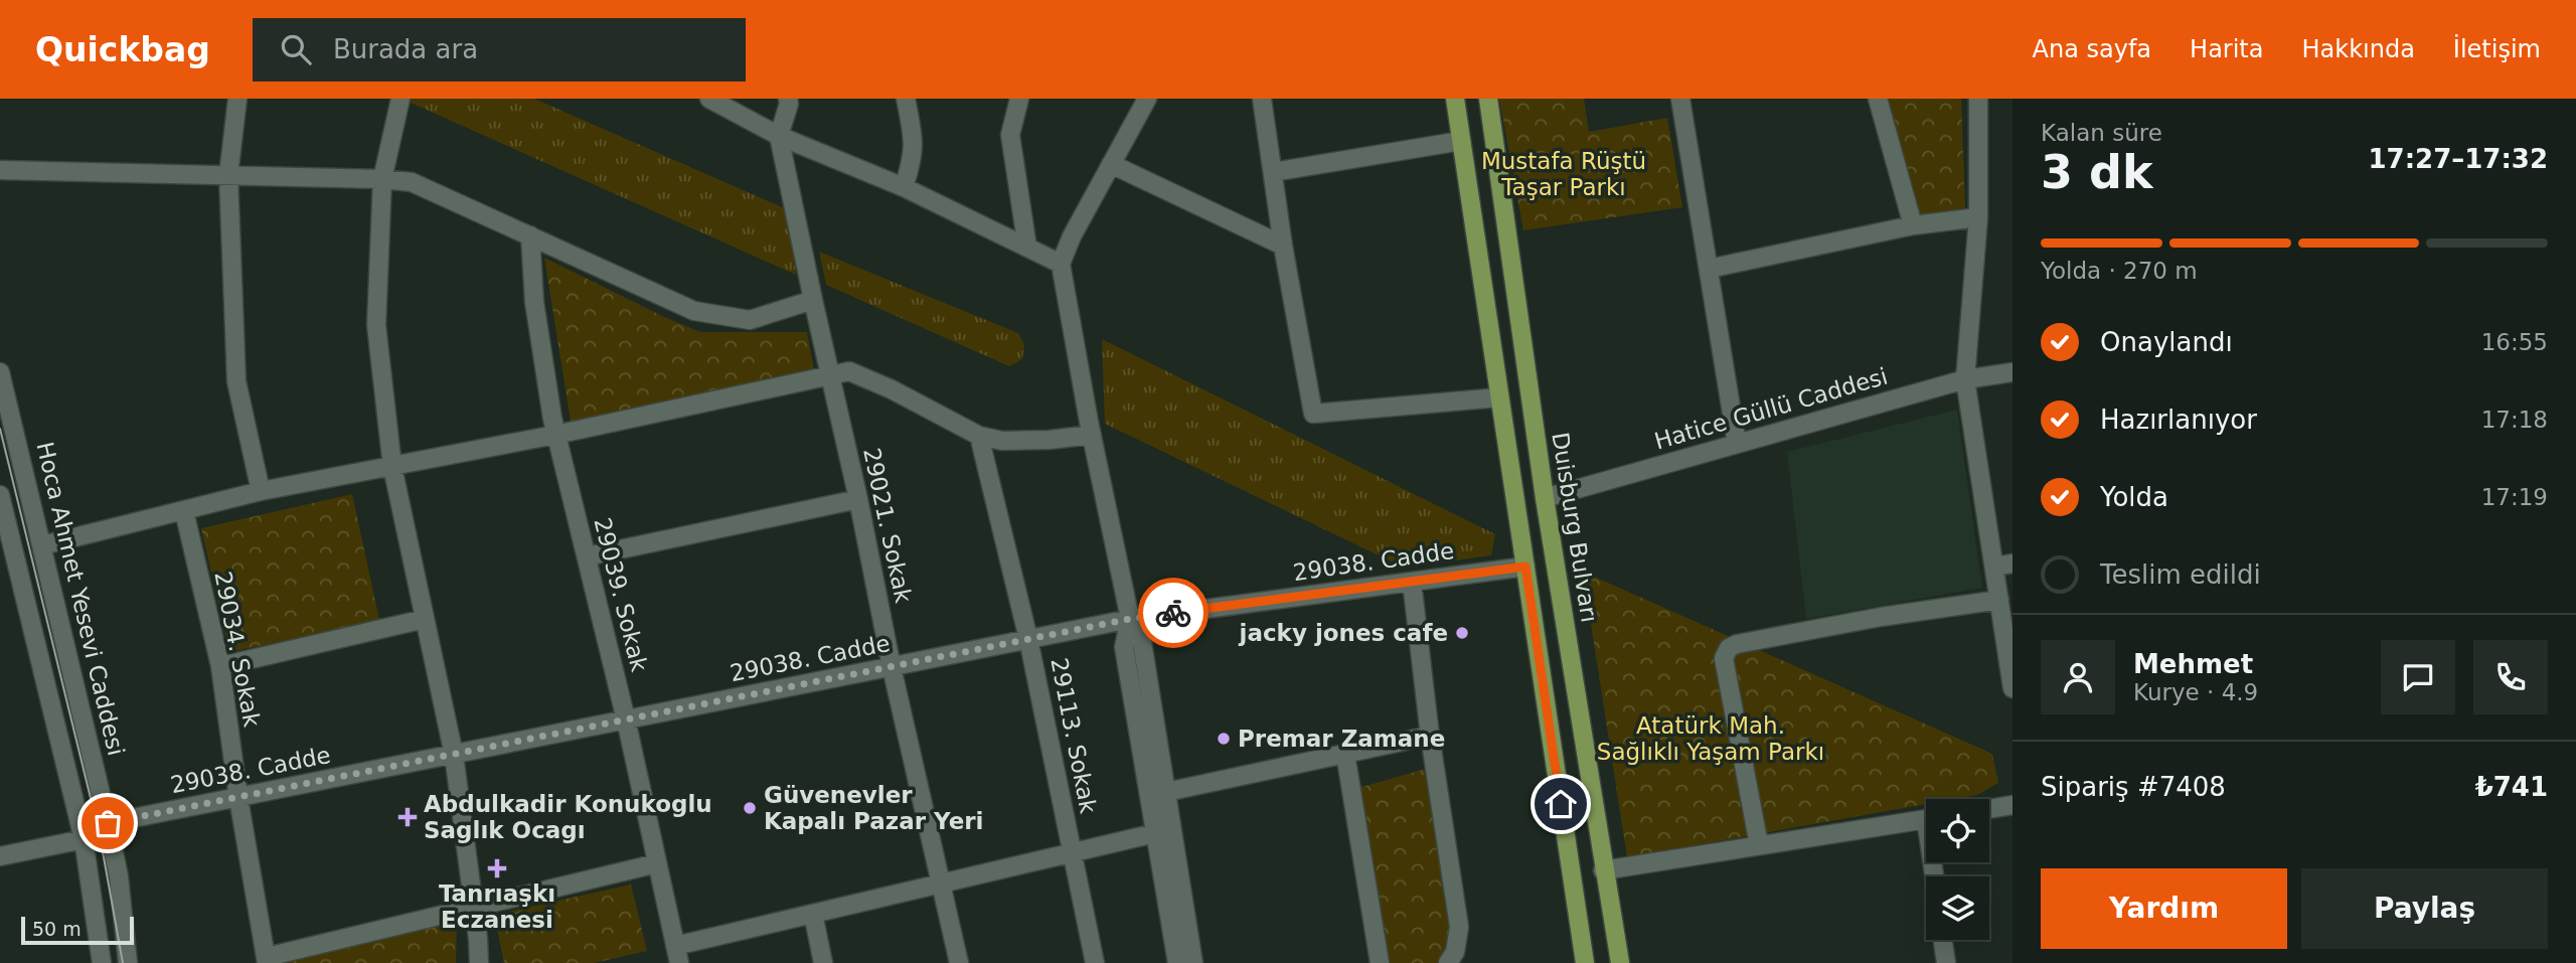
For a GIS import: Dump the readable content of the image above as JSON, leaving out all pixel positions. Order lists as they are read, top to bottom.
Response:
{
  "streets": {
    "main road": ["Duisburg Bulvarı"],
    "street": [
      "Hatice Güllü Caddesi",
      "29021. Sokak",
      "29038. Cadde",
      "29039. Sokak",
      "Hoca Ahmet Yesevi Caddesi",
      "29034. Sokak",
      "29113. Sokak"
    ]
  },
  "crossings": [
    ["Hatice Güllü Caddesi", "Duisburg Bulvarı"],
    ["29021. Sokak", "29038. Cadde"],
    ["29038. Cadde", "29039. Sokak"],
    ["29038. Cadde", "Hoca Ahmet Yesevi Caddesi"],
    ["29038. Cadde", "29034. Sokak"],
    ["29038. Cadde", "29113. Sokak"]
  ],
  "parks": ["Mustafa Rüştü Taşar Parkı", "Atatürk Mah. Sağlıklı Yaşam Parkı"],
  "places": {
    "other": ["jacky jones cafe", "Premar Zamane", "Güvenevler Kapalı Pazar Yeri"],
    "health": ["Abdulkadir Konukoglu Saglık Ocagı", "Tanrıaşkı Eczanesi"]
  },
  "scale_bar": "50 m",
  "page": {
    "header": "Quickbag",
    "search": "Burada ara",
    "nav": [
      "Ana sayfa",
      "Harita",
      "Hakkında",
      "İletişim"
    ],
    "heading": ["3 dk", "Kalan süre", "17:27–17:32"],
    "panel": [
      "Mehmet",
      "Kurye · 4.9",
      "Sipariş #7408",
      "₺741"
    ],
    "bar": "Yolda · 270 m",
    "list": [
      ["Onaylandı", "16:55"],
      ["Hazırlanıyor", "17:18"],
      ["Yolda", "17:19"],
      "Teslim edildi"
    ],
    "buttons": ["Yardım", "Paylaş"],
    "scale": "50 m"
  }
}
